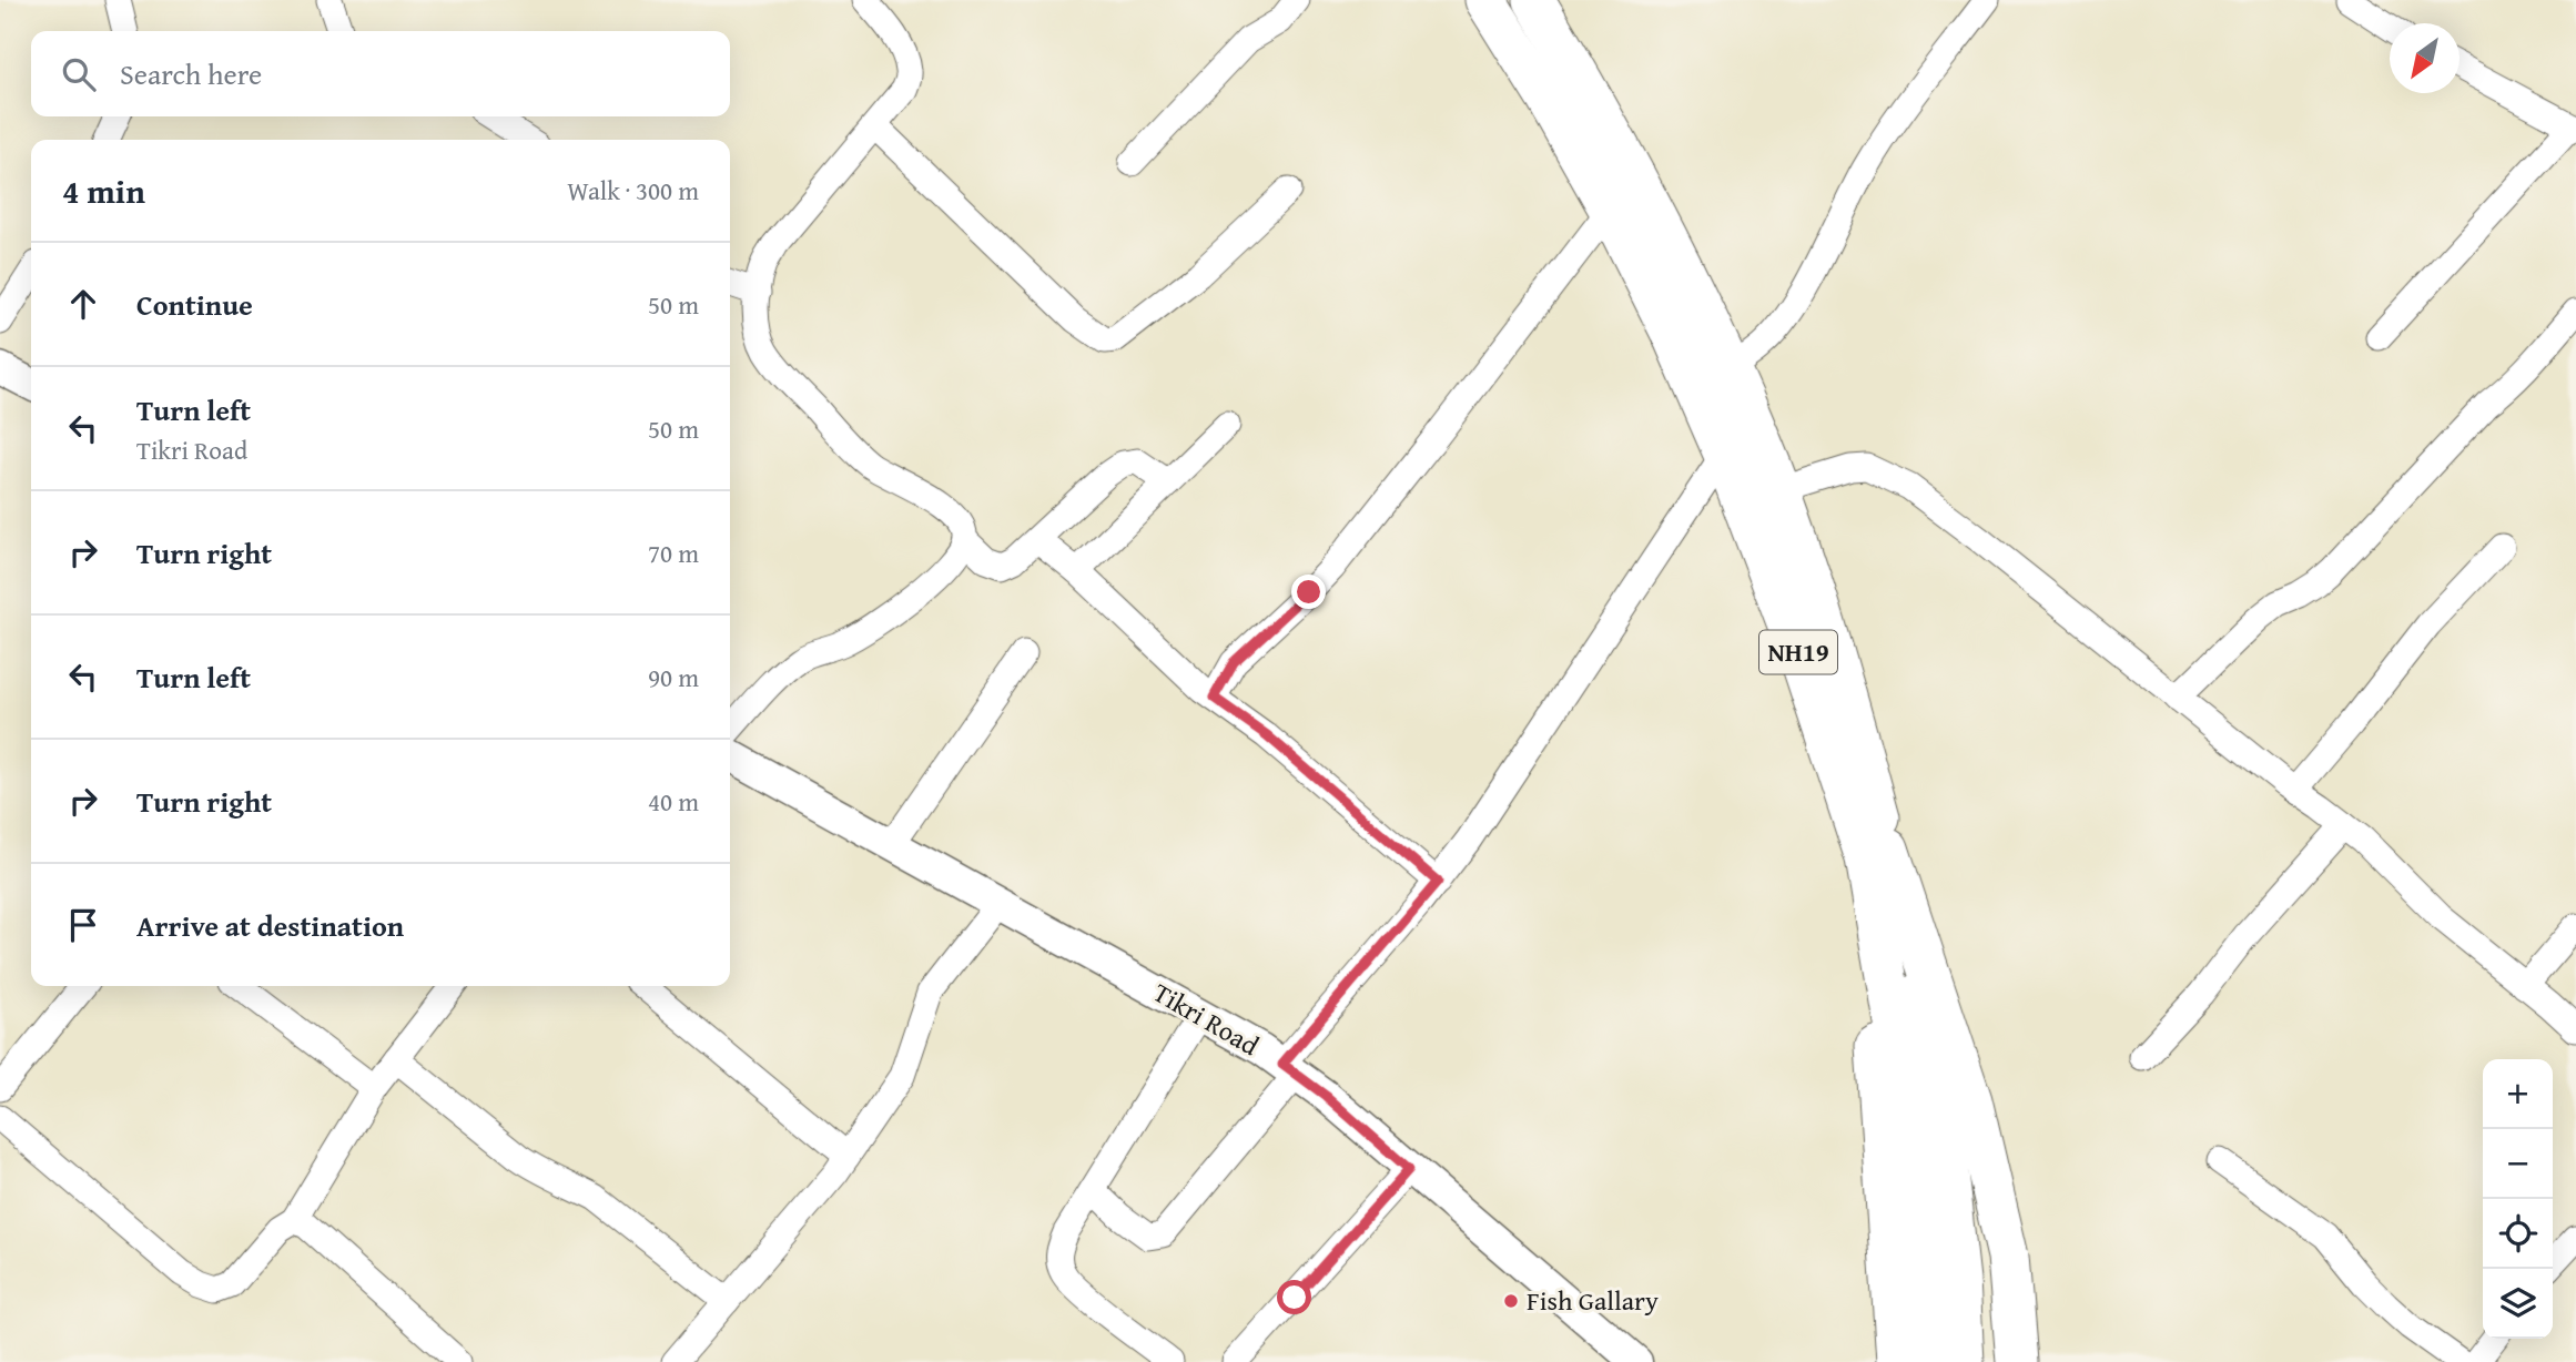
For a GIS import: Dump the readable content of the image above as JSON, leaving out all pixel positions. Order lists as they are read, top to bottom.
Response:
{
  "streets": {
    "highway": ["NH19"],
    "street": ["Tikri Road"]
  },
  "places": ["Fish Gallary"],
  "north": "bottom left",
  "page": {
    "search": "Search here",
    "heading": ["4 min", "Walk · 300 m"],
    "list": [
      ["Continue", "50 m"],
      ["Turn left", "Tikri Road", "50 m"],
      ["Turn right", "70 m"],
      ["Turn left", "90 m"],
      ["Turn right", "40 m"],
      "Arrive at destination"
    ],
    "map_buttons": ["+", "−"]
  }
}
